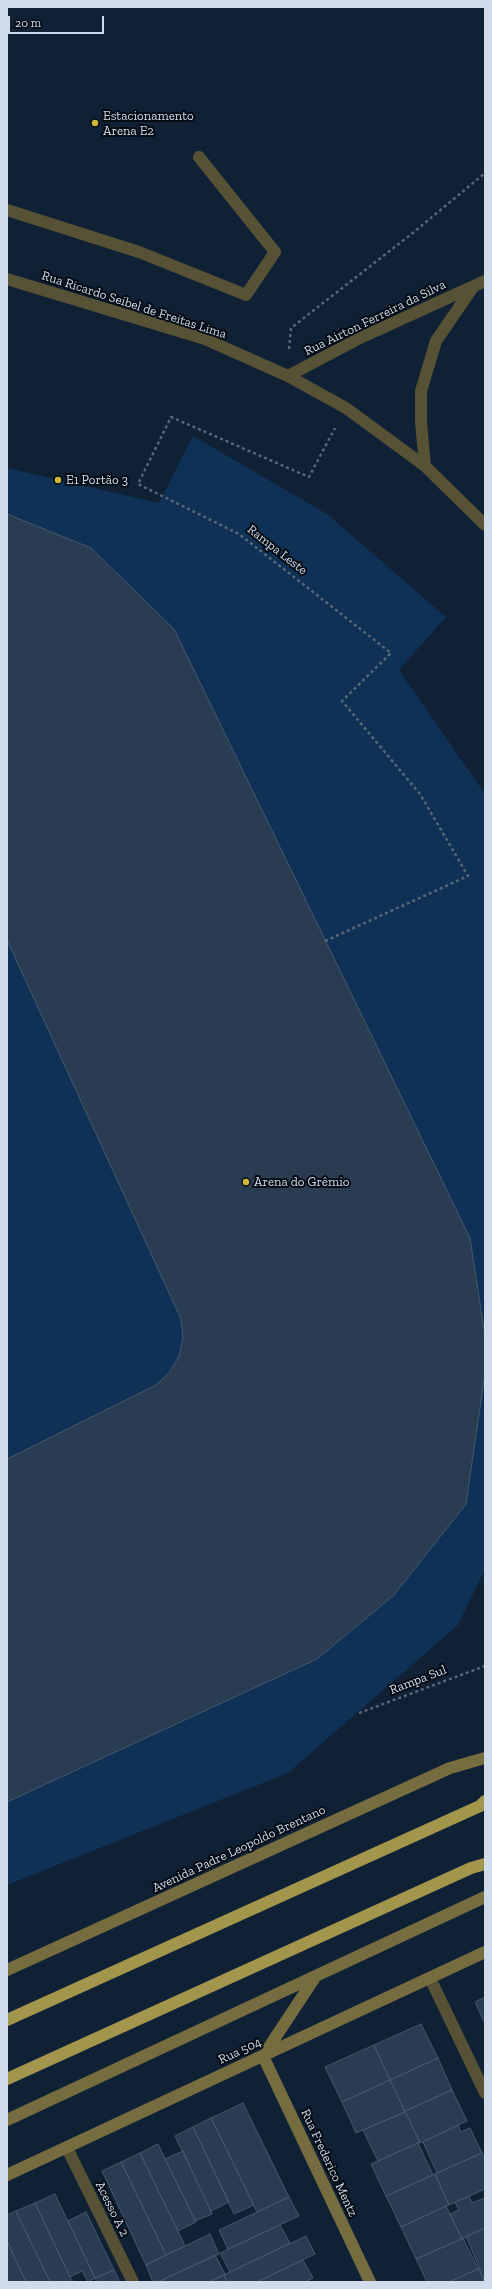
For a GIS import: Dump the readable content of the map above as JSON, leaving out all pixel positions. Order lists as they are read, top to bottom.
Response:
{
  "streets": {
    "main road": ["Avenida Padre Leopoldo Brentano", "Rua 504", "Rua Frederico Mentz"],
    "street": ["Rua Ricardo Seibel de Freitas Lima", "Rua Airton Ferreira da Silva", "Acesso A 2"],
    "path": ["Rampa Leste", "Rampa Sul"]
  },
  "crossings": [
    ["Rua Ricardo Seibel de Freitas Lima", "Rua Airton Ferreira da Silva"],
    ["Rua Ricardo Seibel de Freitas Lima", "Rampa Leste"],
    ["Rua 504", "Rua Frederico Mentz"],
    ["Rua 504", "Acesso A 2"]
  ],
  "places": ["Estacionamento Arena E2", "E1 Portão 3", "Arena do Grêmio"],
  "scale_bar": "20 m"
}
